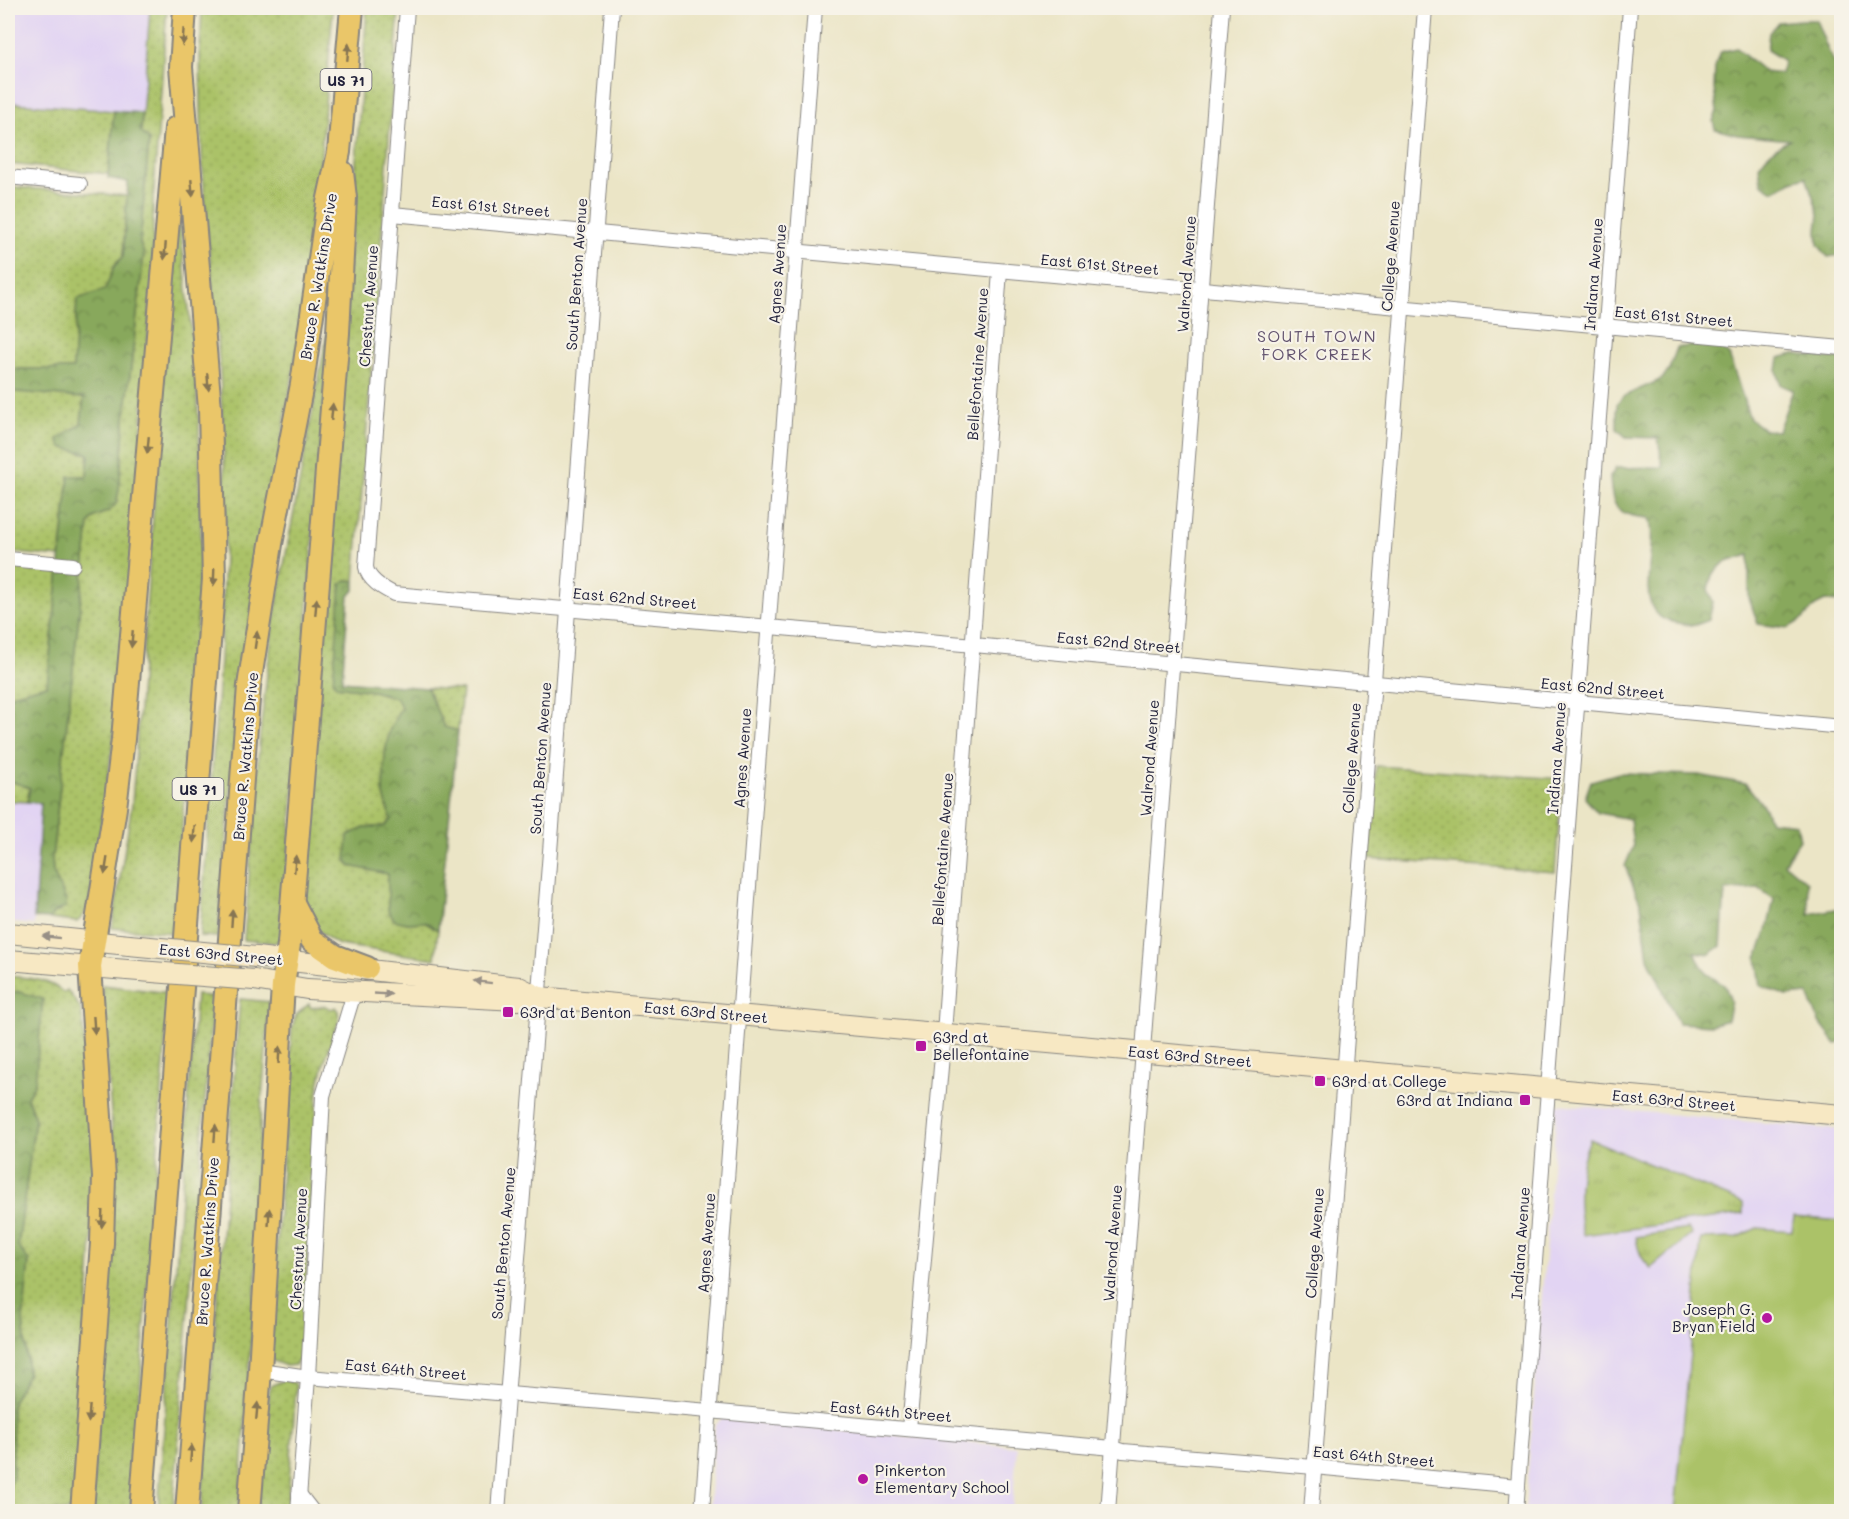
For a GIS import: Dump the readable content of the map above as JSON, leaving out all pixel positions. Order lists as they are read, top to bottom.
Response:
{
  "streets": {
    "highway": ["US 71", "Bruce R. Watkins Drive"],
    "main road": ["East 63rd Street"],
    "street": [
      "East 61st Street",
      "College Avenue",
      "South Benton Avenue",
      "Agnes Avenue",
      "Walrond Avenue",
      "Indiana Avenue",
      "Chestnut Avenue",
      "Bellefontaine Avenue",
      "East 62nd Street",
      "East 64th Street"
    ]
  },
  "crossings": [
    ["East 61st Street", "College Avenue"],
    ["East 61st Street", "South Benton Avenue"],
    ["East 61st Street", "Agnes Avenue"],
    ["East 61st Street", "Walrond Avenue"],
    ["East 61st Street", "Indiana Avenue"],
    ["East 61st Street", "Chestnut Avenue"],
    ["East 61st Street", "Bellefontaine Avenue"],
    ["College Avenue", "East 62nd Street"],
    ["College Avenue", "East 63rd Street"],
    ["College Avenue", "East 64th Street"],
    ["South Benton Avenue", "East 62nd Street"],
    ["South Benton Avenue", "East 63rd Street"],
    ["South Benton Avenue", "East 64th Street"],
    ["Agnes Avenue", "East 62nd Street"],
    ["Agnes Avenue", "East 63rd Street"],
    ["Agnes Avenue", "East 64th Street"],
    ["Walrond Avenue", "East 62nd Street"],
    ["Walrond Avenue", "East 63rd Street"],
    ["Walrond Avenue", "East 64th Street"],
    ["Indiana Avenue", "East 62nd Street"],
    ["Indiana Avenue", "East 63rd Street"],
    ["Indiana Avenue", "East 64th Street"],
    ["Chestnut Avenue", "East 62nd Street"],
    ["Chestnut Avenue", "East 63rd Street"],
    ["Chestnut Avenue", "East 64th Street"],
    ["Bellefontaine Avenue", "East 62nd Street"],
    ["Bellefontaine Avenue", "East 63rd Street"],
    ["Bellefontaine Avenue", "East 64th Street"]
  ],
  "districts": ["SOUTH TOWN FORK CREEK"],
  "places": {
    "transit": [
      "63rd at Benton",
      "63rd at Bellefontaine",
      "63rd at College",
      "63rd at Indiana"
    ],
    "other": ["Joseph G. Bryan Field", "Pinkerton Elementary School"]
  }
}
